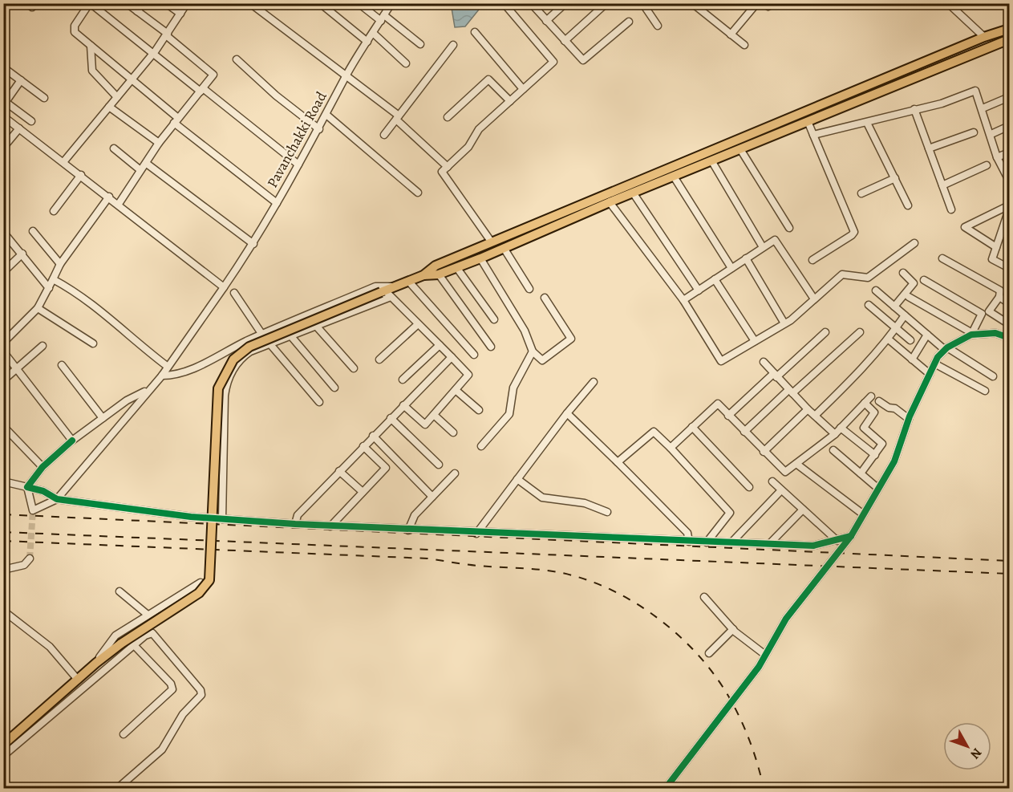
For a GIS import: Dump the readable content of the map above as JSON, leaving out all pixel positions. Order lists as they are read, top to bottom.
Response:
{
  "streets": {
    "street": ["Pavanchakki Road"]
  },
  "north": "bottom right"
}
